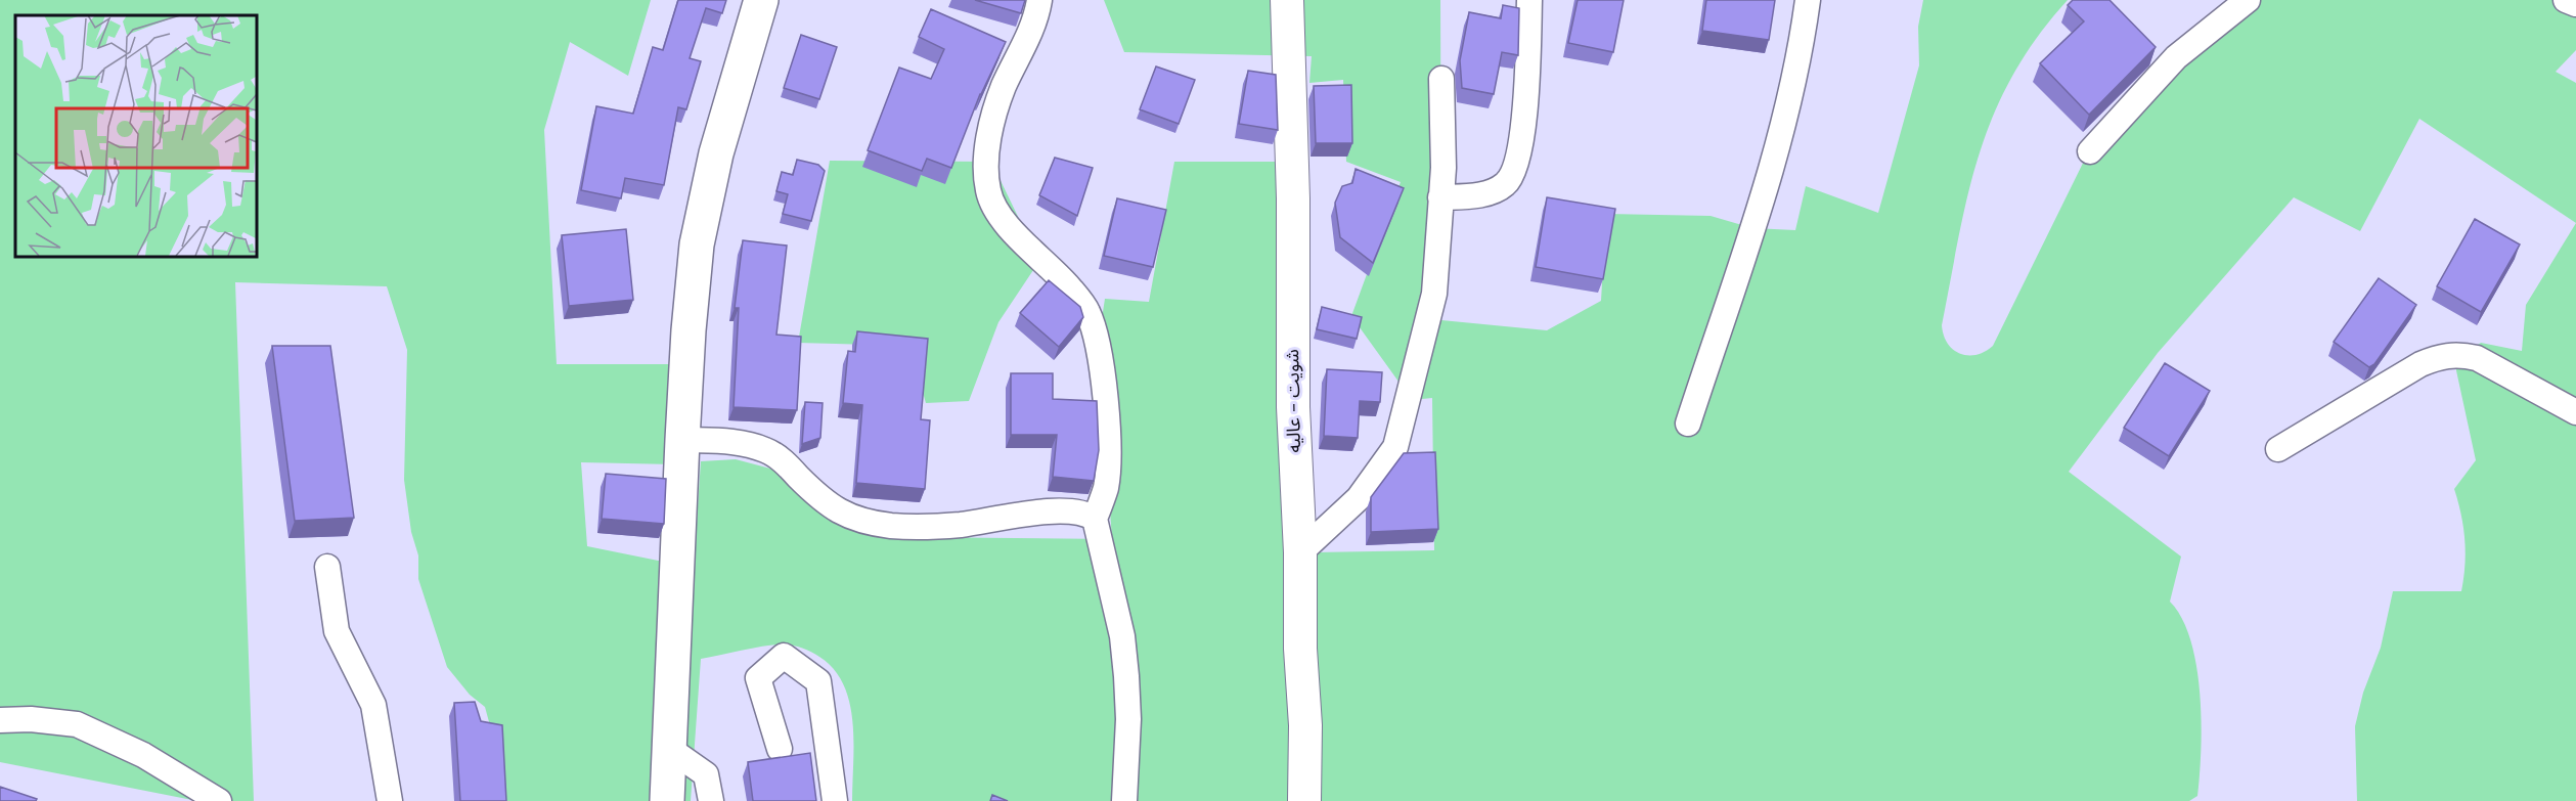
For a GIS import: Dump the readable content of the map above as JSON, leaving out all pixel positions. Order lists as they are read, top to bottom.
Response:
{
  "streets": {
    "street": ["شويت - عاليه"]
  }
}
